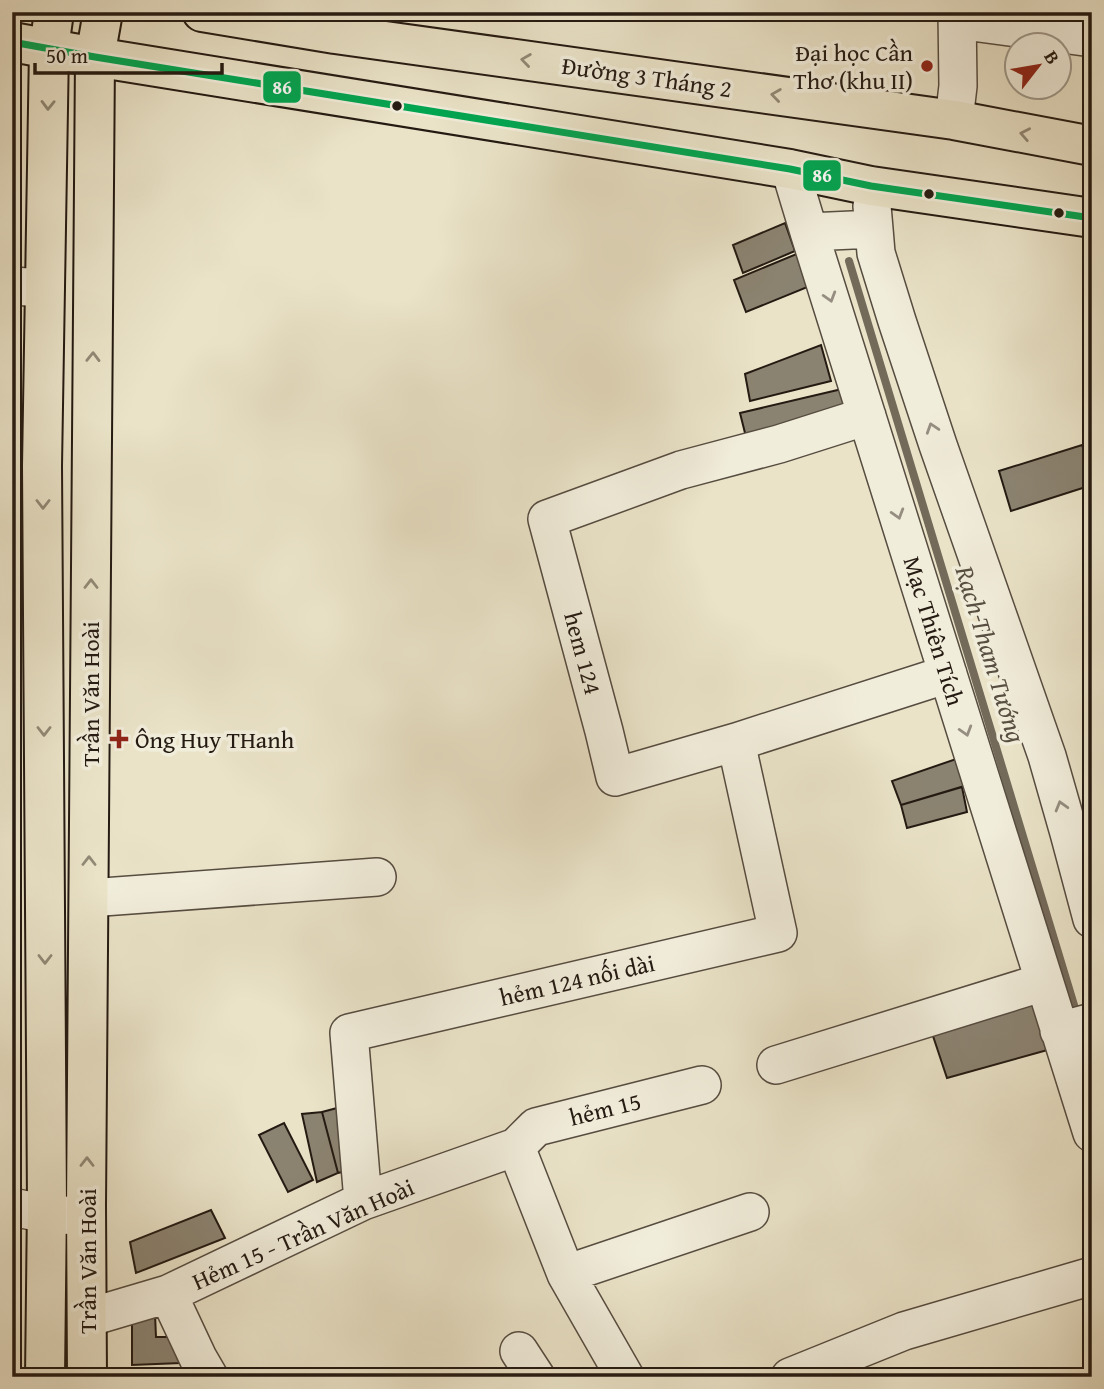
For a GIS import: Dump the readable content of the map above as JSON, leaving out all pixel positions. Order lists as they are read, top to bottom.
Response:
{
  "streets": {
    "main road": ["Đường 3 Tháng 2", "Trần Văn Hoài"],
    "street": [
      "Mạc Thiên Tích",
      "hem 124",
      "hẻm 124 nối dài",
      "hẻm 15",
      "Hẻm 15 - Trần Văn Hoài"
    ]
  },
  "crossings": [
    ["Mạc Thiên Tích", "hem 124"],
    ["hem 124", "hẻm 124 nối dài"],
    ["Trần Văn Hoài", "Hẻm 15 - Trần Văn Hoài"],
    ["hẻm 124 nối dài", "Hẻm 15 - Trần Văn Hoài"],
    ["hẻm 15", "Hẻm 15 - Trần Văn Hoài"]
  ],
  "water": ["Rạch Tham Tướng"],
  "places": {
    "other": ["Đại học Cần Thơ (khu II)"],
    "health": ["Ông Huy THanh"]
  },
  "lines": ["transit line 86"],
  "scale_bar": "50 m",
  "north": "top right"
}
